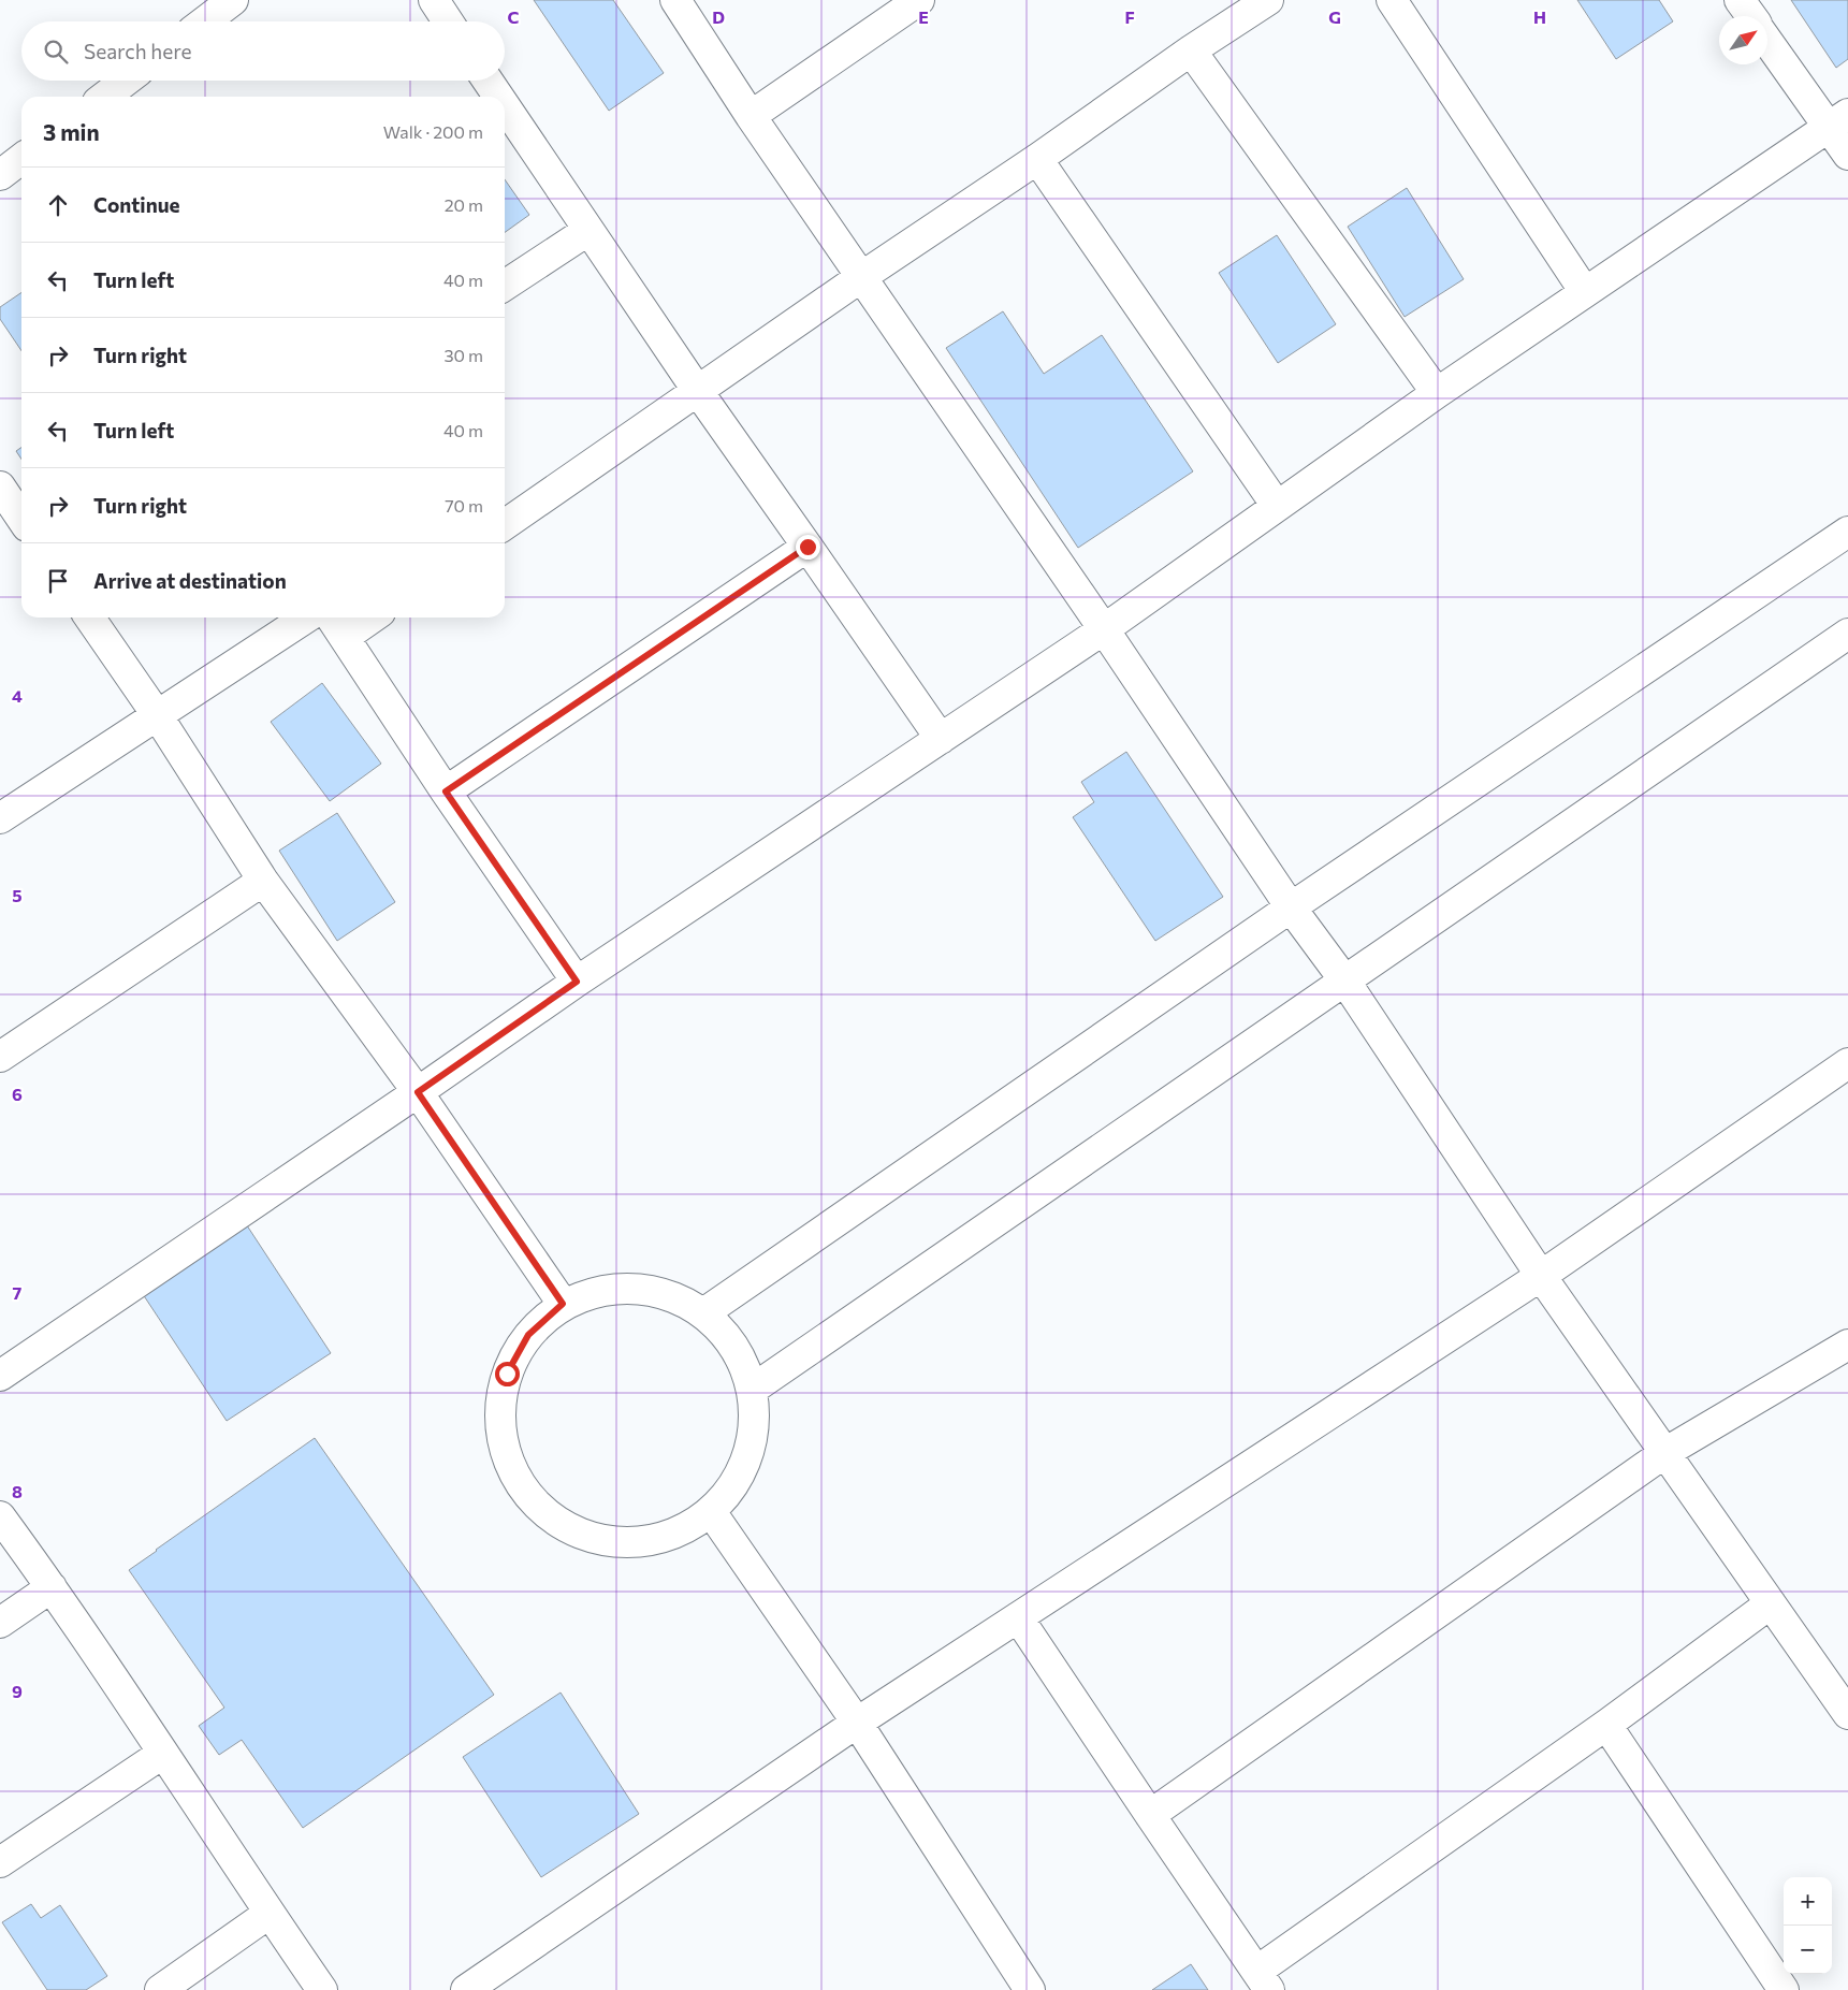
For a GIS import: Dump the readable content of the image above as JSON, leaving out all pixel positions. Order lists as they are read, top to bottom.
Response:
{
  "north": "top right",
  "page": {
    "search": "Search here",
    "heading": ["3 min", "Walk · 200 m"],
    "list": [
      ["Continue", "20 m"],
      ["Turn left", "40 m"],
      ["Turn right", "30 m"],
      ["Turn left", "40 m"],
      ["Turn right", "70 m"],
      "Arrive at destination"
    ],
    "map_buttons": ["+", "−"]
  },
  "grid": {
    "columns": [
      "C",
      "D",
      "E",
      "F",
      "G",
      "H"
    ],
    "rows": [
      "4",
      "5",
      "6",
      "7",
      "8",
      "9"
    ]
  }
}
